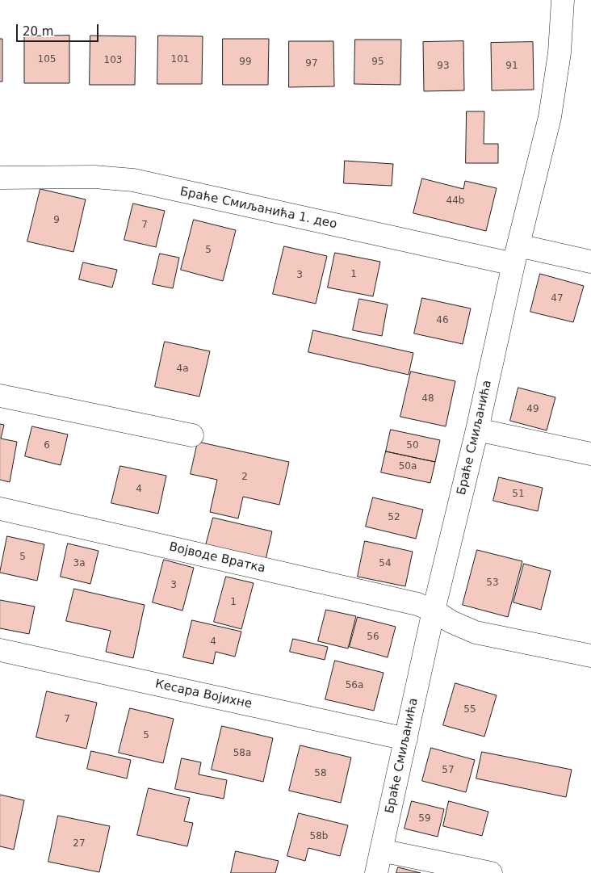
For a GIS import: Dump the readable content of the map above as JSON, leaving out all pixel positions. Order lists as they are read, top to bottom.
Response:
{
  "streets": {
    "street": [
      "Браће Смиљанића 1. део",
      "Браће Смиљанића",
      "Војводе Вратка",
      "Кесара Војихне"
    ]
  },
  "crossings": [
    ["Браће Смиљанића 1. део", "Браће Смиљанића"],
    ["Браће Смиљанића", "Војводе Вратка"],
    ["Браће Смиљанића", "Кесара Војихне"]
  ],
  "house_numbers": [
    "105",
    "101",
    "103",
    "99",
    "95",
    "97",
    "93",
    "91",
    "44b",
    "9",
    "7",
    "5",
    "1",
    "3",
    "47",
    "46",
    "4a",
    "48",
    "49",
    "6",
    "50",
    "50a",
    "2",
    "4",
    "51",
    "52",
    "5",
    "3a",
    "54",
    "53",
    "3",
    "1",
    "56",
    "4",
    "56a",
    "55",
    "7",
    "5",
    "58a",
    "57",
    "58",
    "59",
    "58b",
    "27"
  ],
  "scale_bar": "20 m"
}
